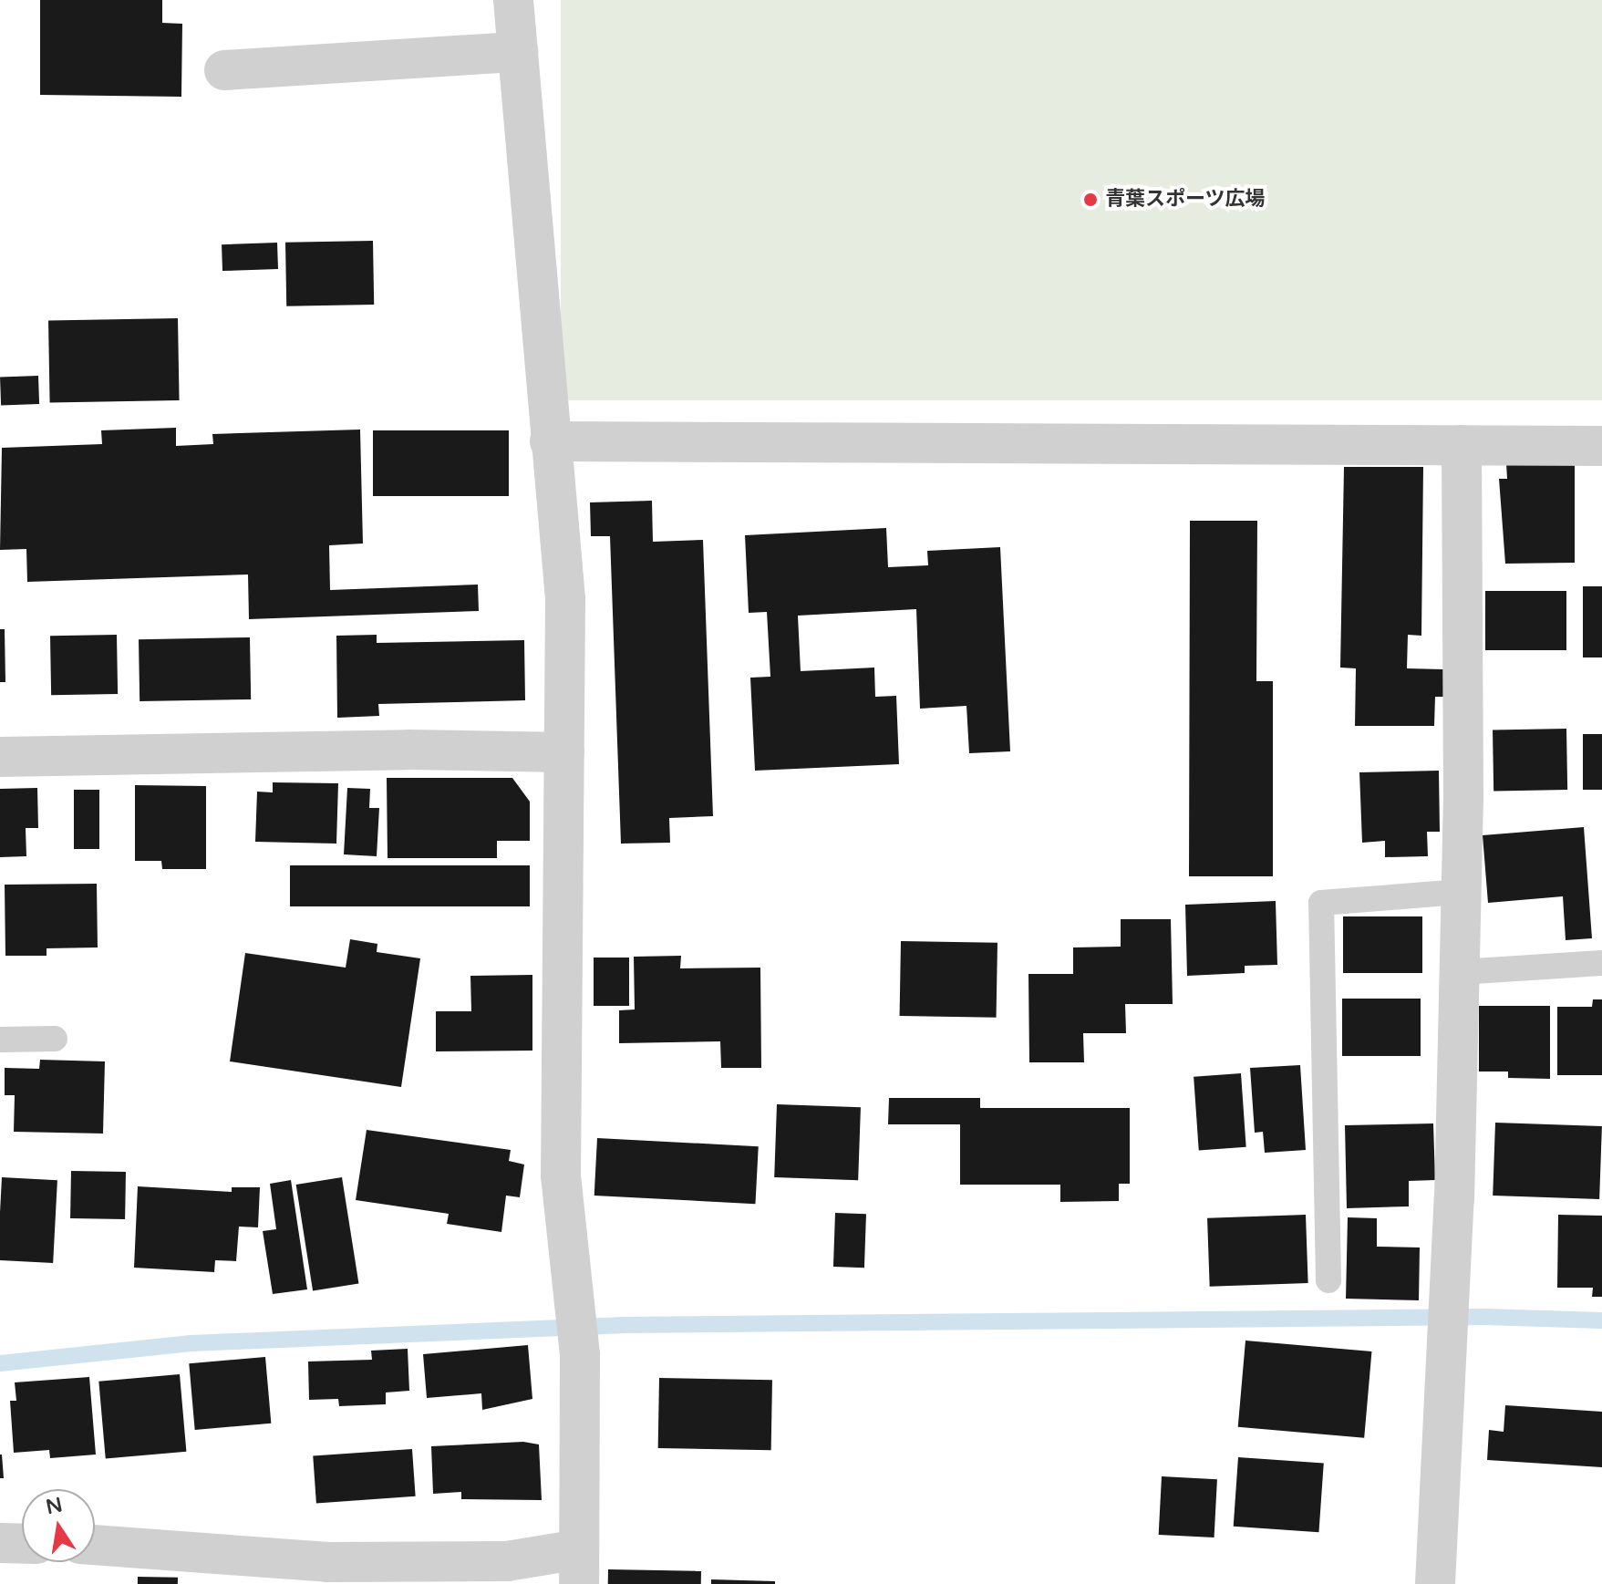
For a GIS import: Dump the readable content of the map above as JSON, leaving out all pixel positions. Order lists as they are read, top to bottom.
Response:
{
  "places": ["青葉スポーツ広場"],
  "north": "top"
}
